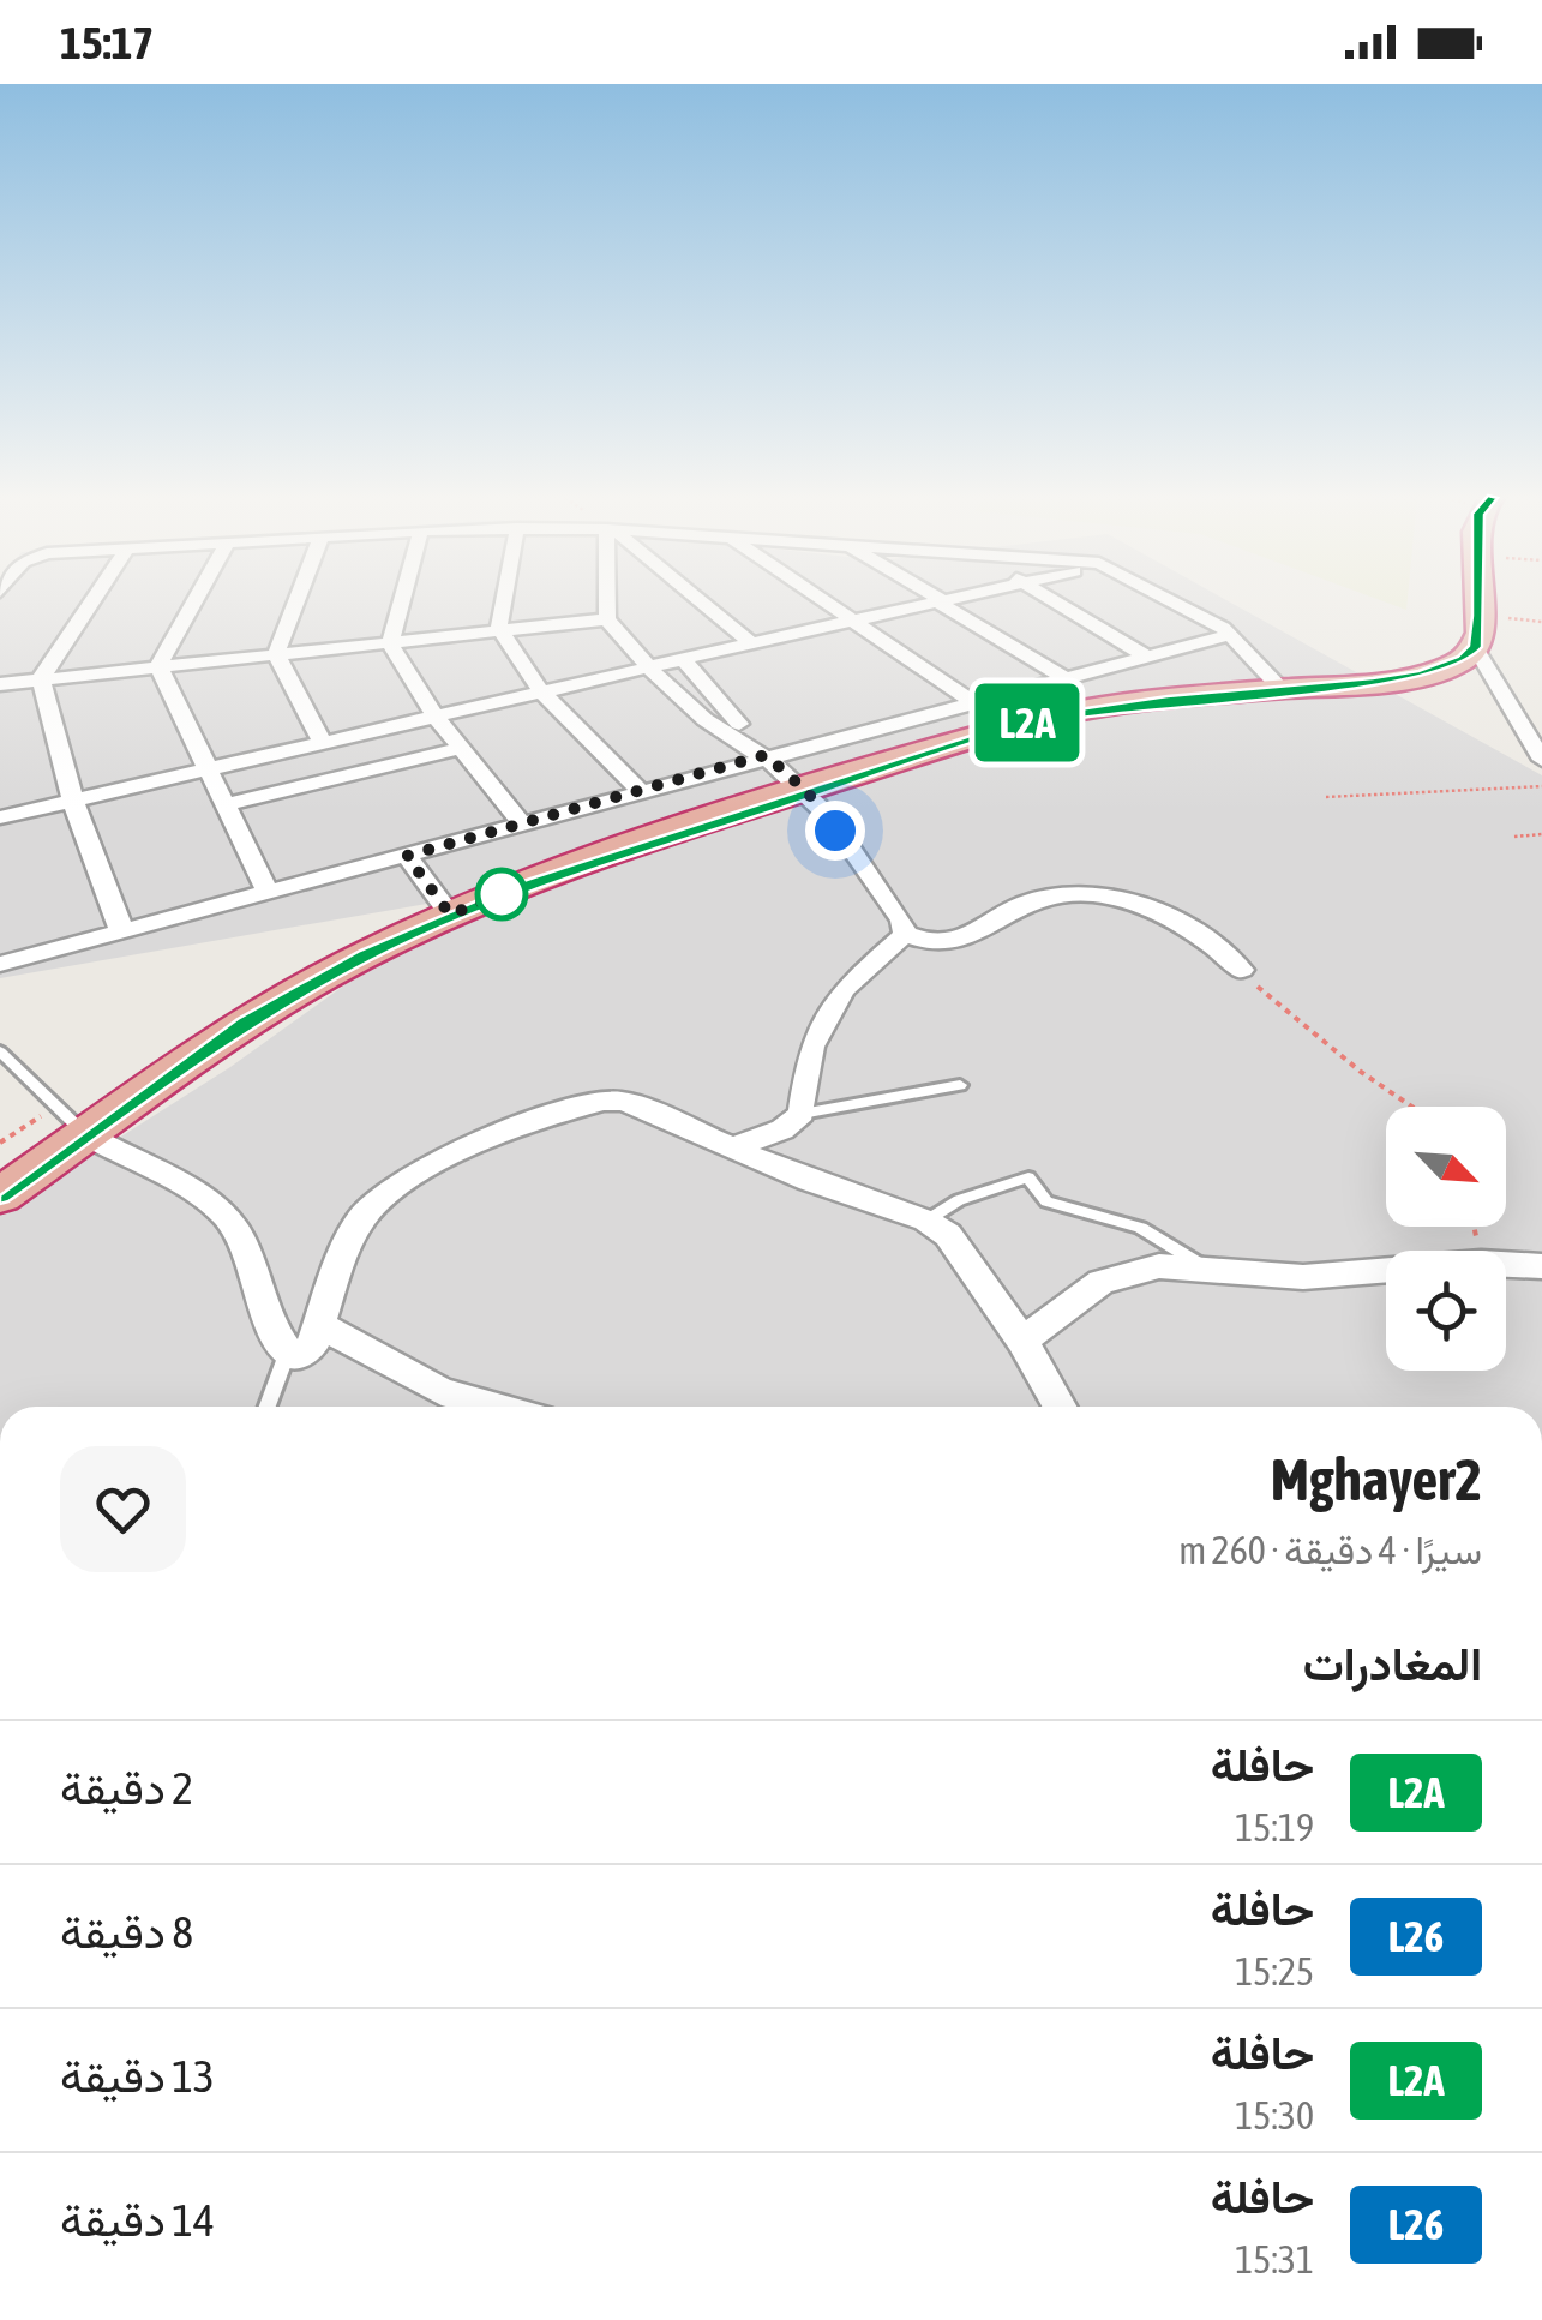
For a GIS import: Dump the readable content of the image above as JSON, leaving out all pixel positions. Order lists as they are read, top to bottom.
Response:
{
  "lines": ["bus line L2A"],
  "north": "bottom right",
  "page": {
    "status": "15:17",
    "on_map": "L2A",
    "heading": [
      ["Mghayer2", "سيرًا · 4 دقيقة · 260 m"],
      "المغادرات"
    ],
    "list": [
      {
        "mark": "L2A",
        "name": "حافلة",
        "note": "15:19",
        "value": "2 دقيقة"
      },
      {
        "mark": "L26",
        "name": "حافلة",
        "note": "15:25",
        "value": "8 دقيقة"
      },
      {
        "mark": "L2A",
        "name": "حافلة",
        "note": "15:30",
        "value": "13 دقيقة"
      },
      {
        "mark": "L26",
        "name": "حافلة",
        "note": "15:31",
        "value": "14 دقيقة"
      }
    ]
  }
}
